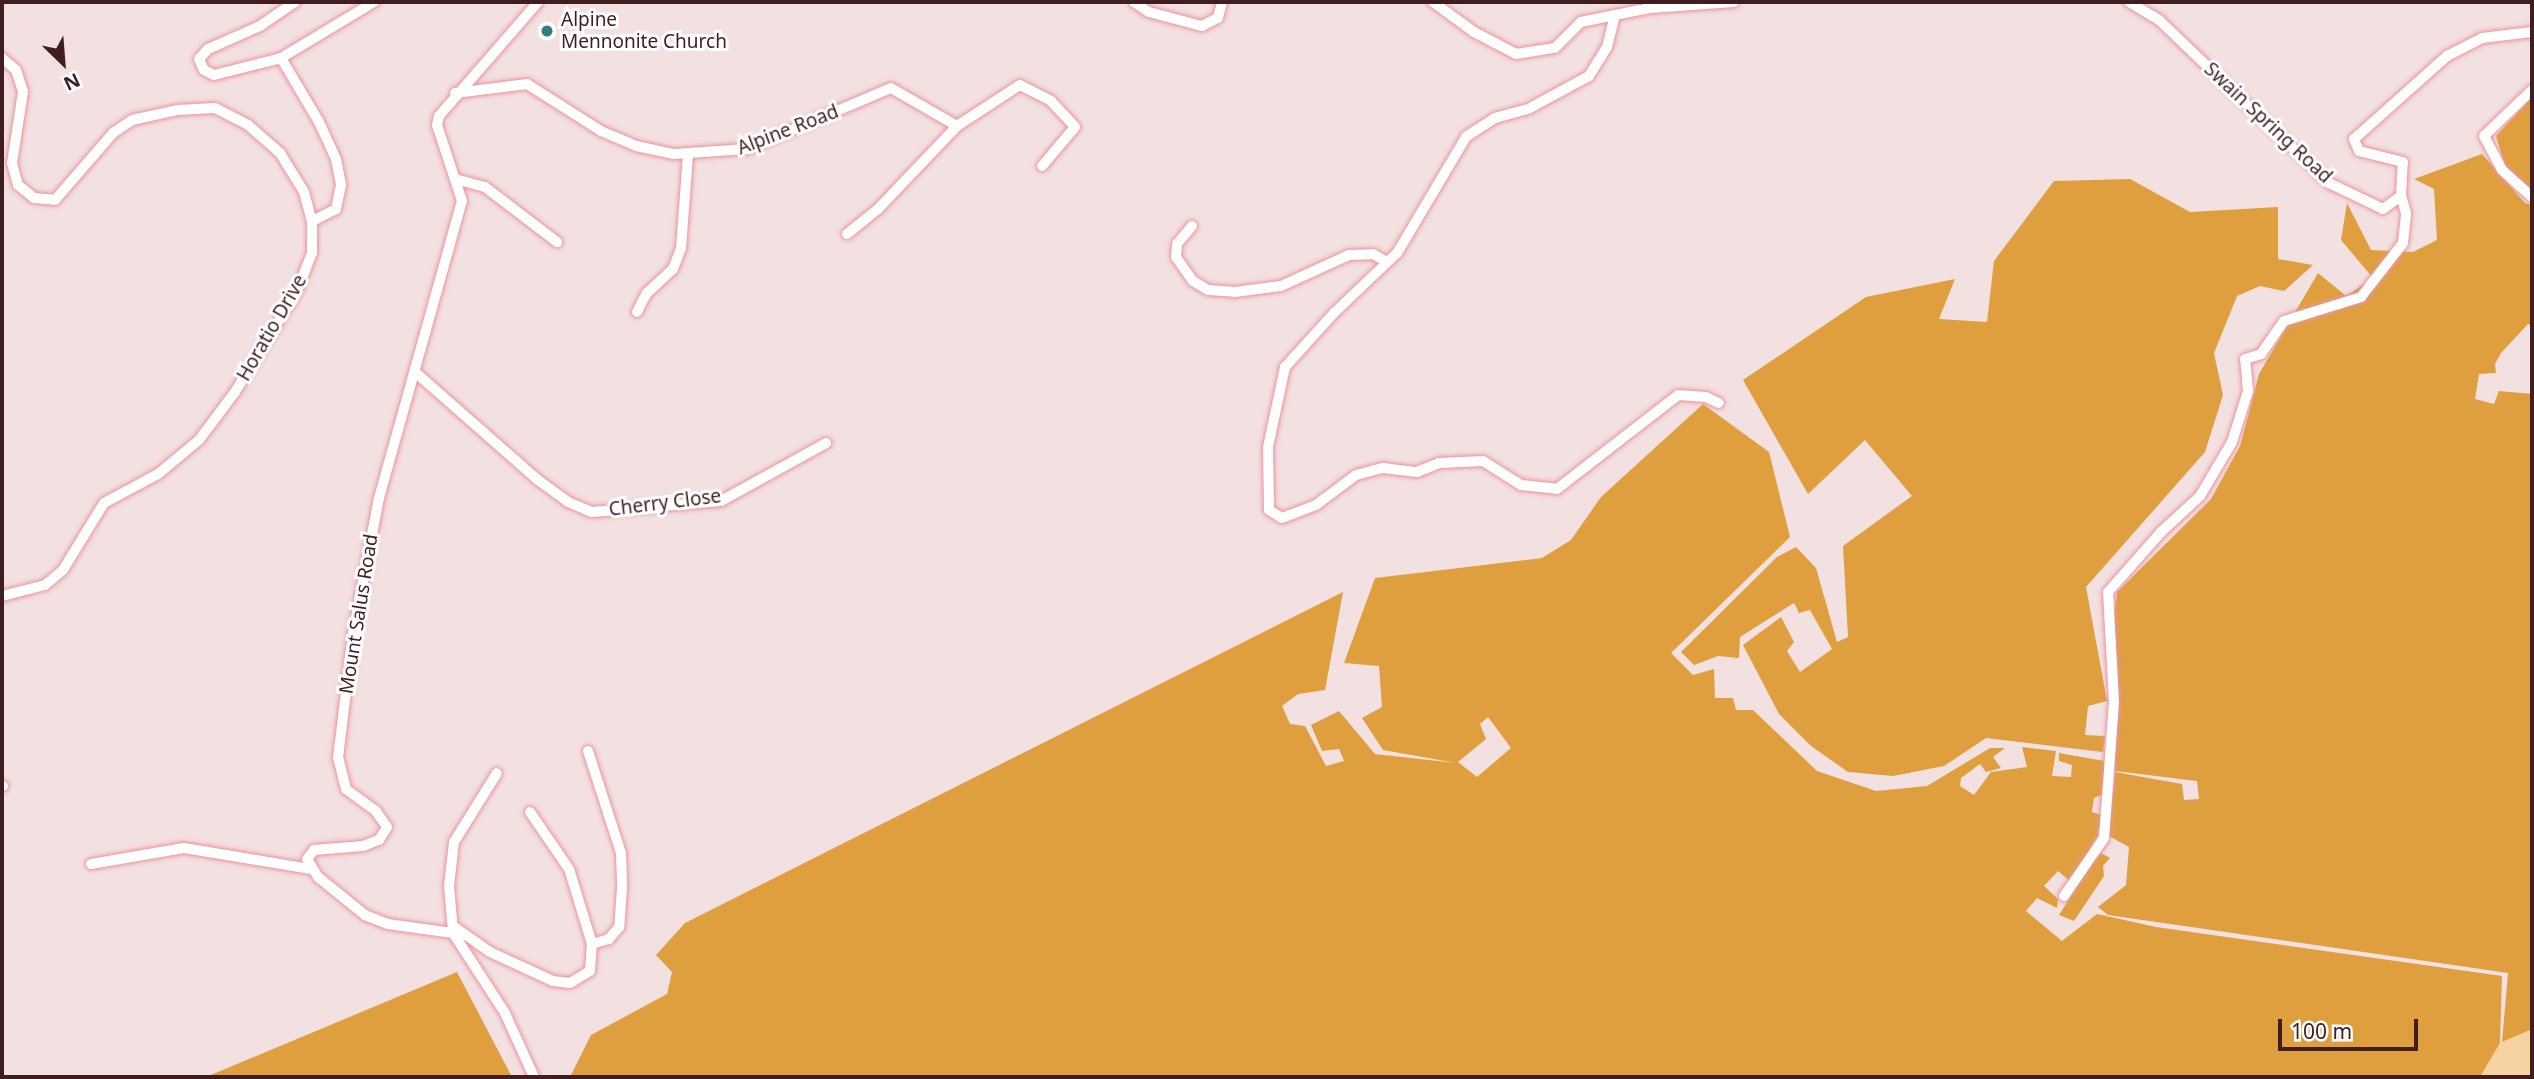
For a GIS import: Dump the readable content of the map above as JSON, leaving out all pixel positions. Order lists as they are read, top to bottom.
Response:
{
  "streets": {
    "street": [
      "Swain Spring Road",
      "Alpine Road",
      "Horatio Drive",
      "Cherry Close",
      "Mount Salus Road"
    ]
  },
  "crossings": [
    ["Alpine Road", "Mount Salus Road"],
    ["Cherry Close", "Mount Salus Road"]
  ],
  "places": ["Alpine Mennonite Church"],
  "scale_bar": "100 m",
  "north": "bottom right"
}
